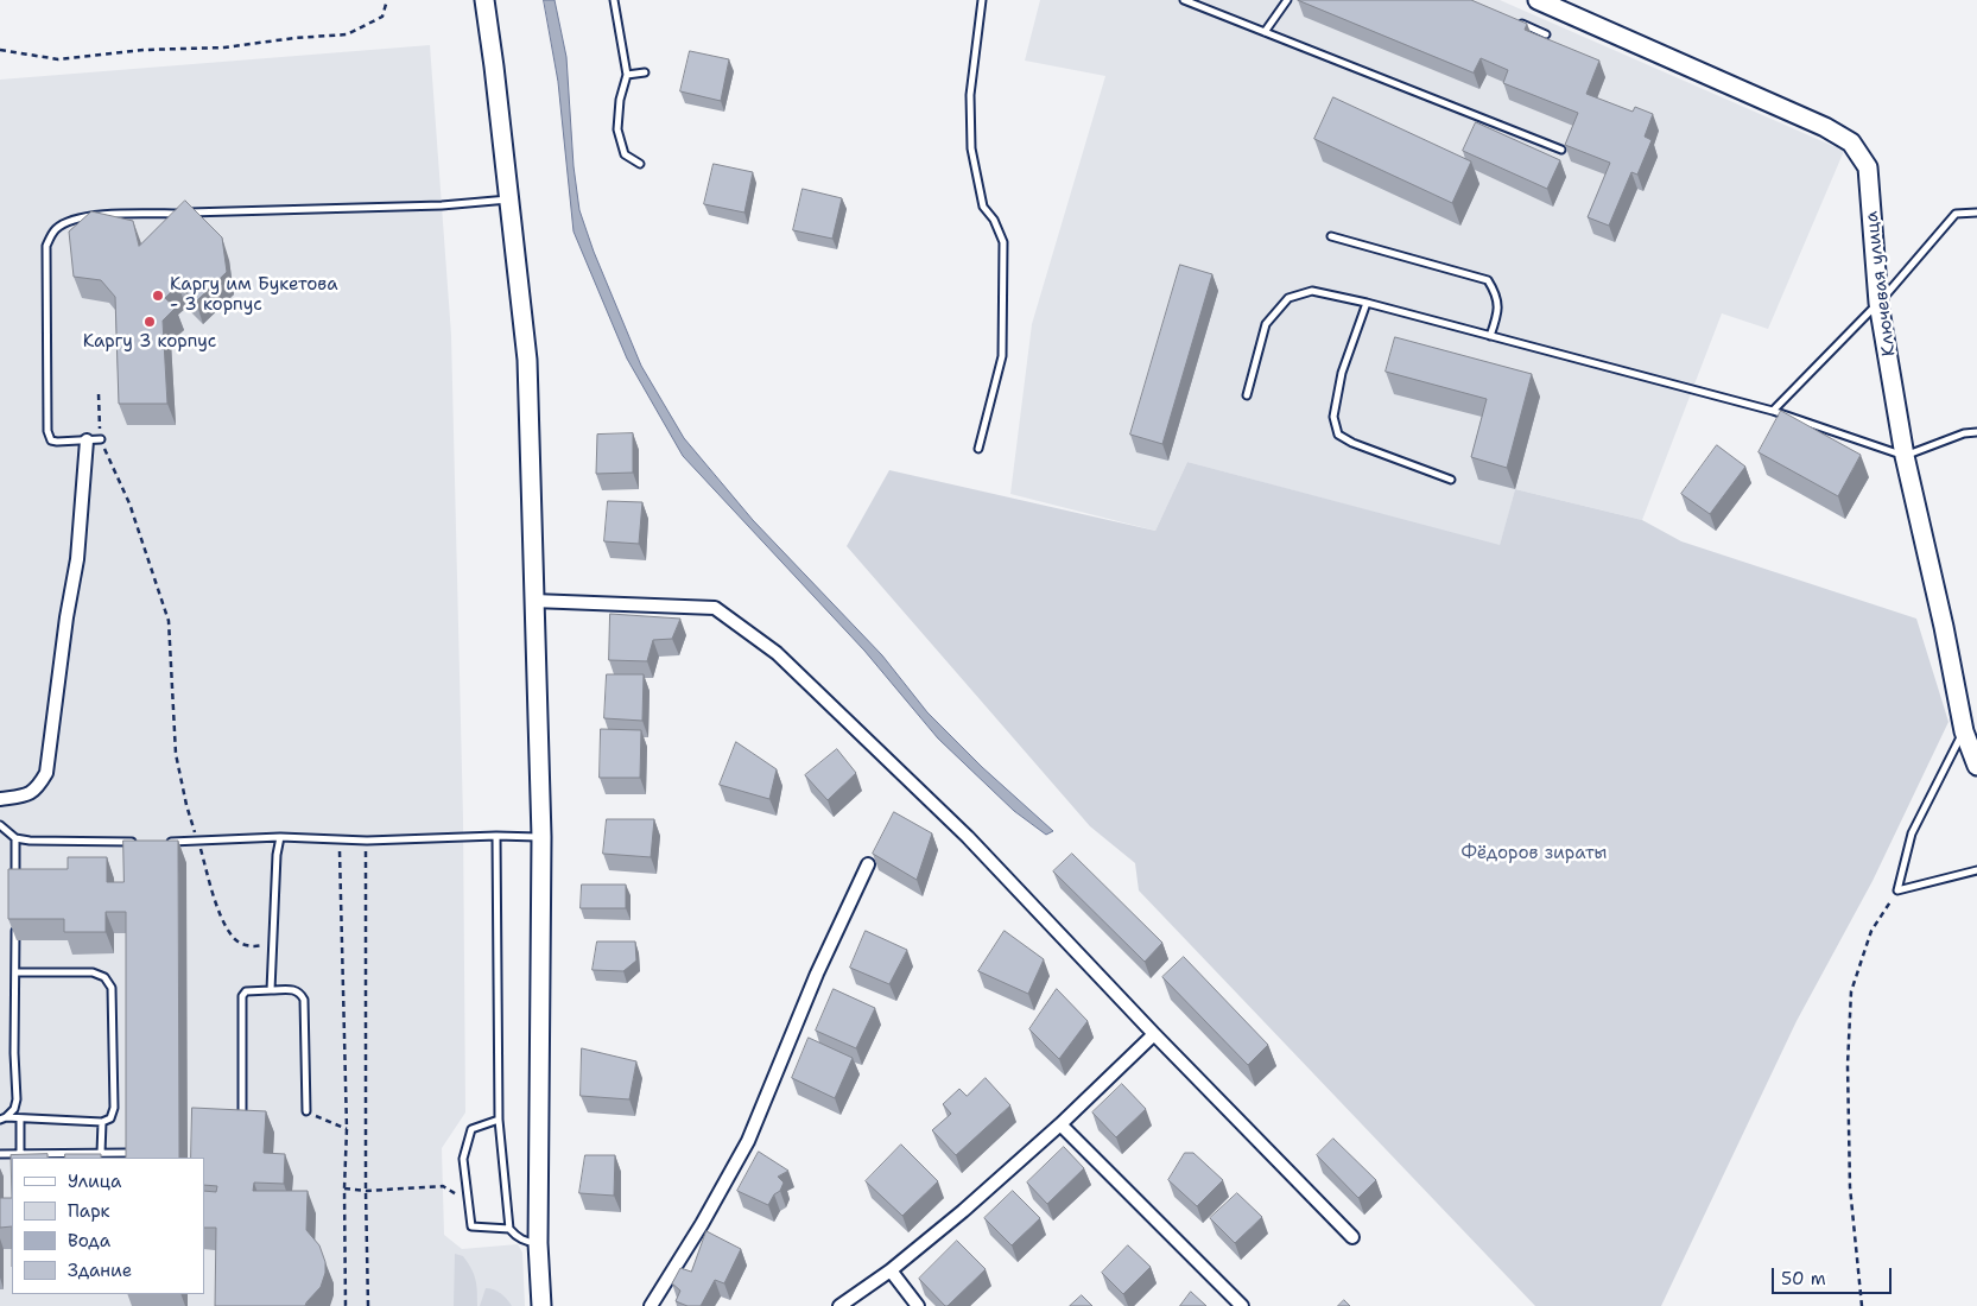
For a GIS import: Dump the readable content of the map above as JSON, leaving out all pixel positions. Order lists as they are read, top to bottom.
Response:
{
  "streets": {
    "street": ["Ключевая улица"]
  },
  "parks": ["Фёдоров зираты"],
  "places": ["Каргу им Букетова - 3 корпус", "Каргу 3 корпус"],
  "legend": [
    "Улица",
    "Парк",
    "Вода",
    "Здание"
  ],
  "scale_bar": "50 m"
}
